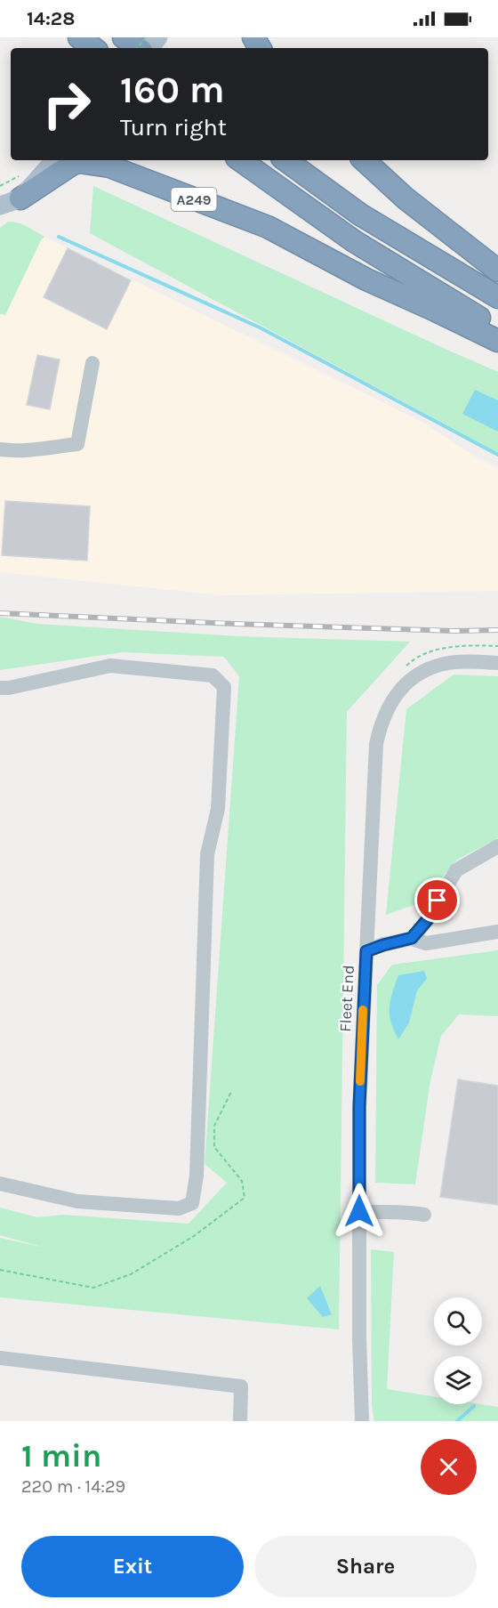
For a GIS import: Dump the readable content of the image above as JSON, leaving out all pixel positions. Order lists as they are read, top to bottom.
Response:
{
  "streets": {
    "highway": ["A249"],
    "street": ["Fleet End"]
  },
  "page": {
    "status": "14:28",
    "turn": ["160 m", "Turn right"],
    "heading": ["1 min", "220 m · 14:29"],
    "buttons": ["Exit", "Share"]
  }
}
